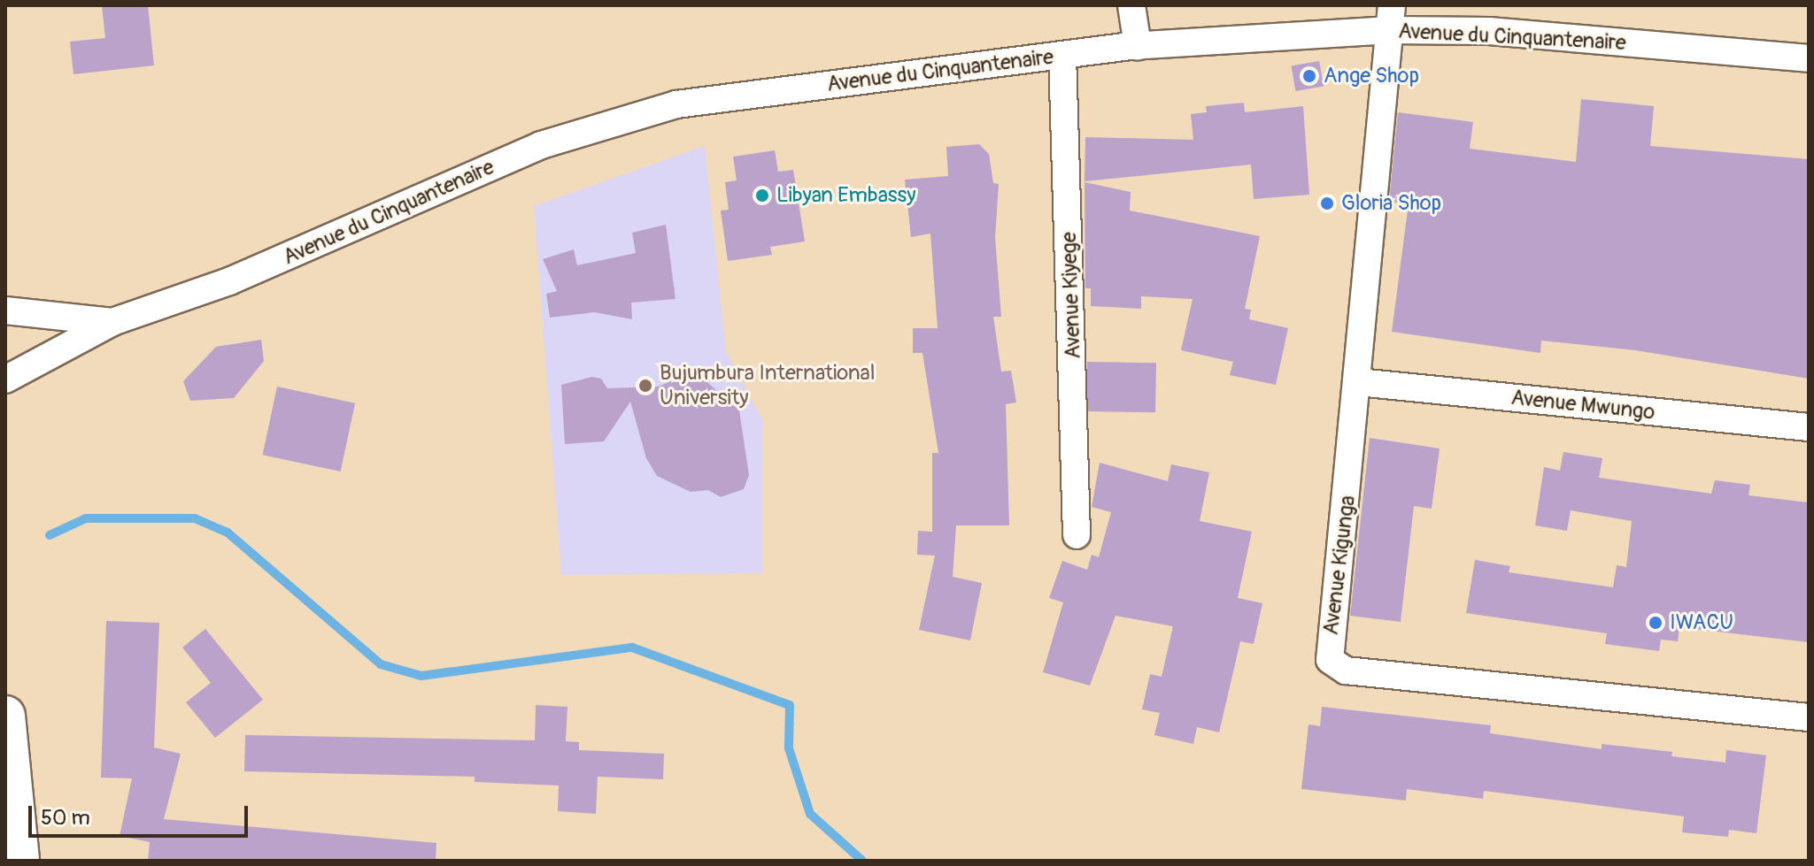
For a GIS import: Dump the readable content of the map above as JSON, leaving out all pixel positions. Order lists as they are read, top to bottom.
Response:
{
  "streets": {
    "street": [
      "Avenue du Cinquantenaire",
      "Avenue Kiyege",
      "Avenue Mwungo",
      "Avenue Kigunga"
    ]
  },
  "crossings": [
    ["Avenue du Cinquantenaire", "Avenue Kiyege"],
    ["Avenue du Cinquantenaire", "Avenue Kigunga"],
    ["Avenue Mwungo", "Avenue Kigunga"]
  ],
  "places": [
    "Ange Shop",
    "Libyan Embassy",
    "Gloria Shop",
    "Bujumbura International University",
    "IWACU"
  ],
  "scale_bar": "50 m"
}
